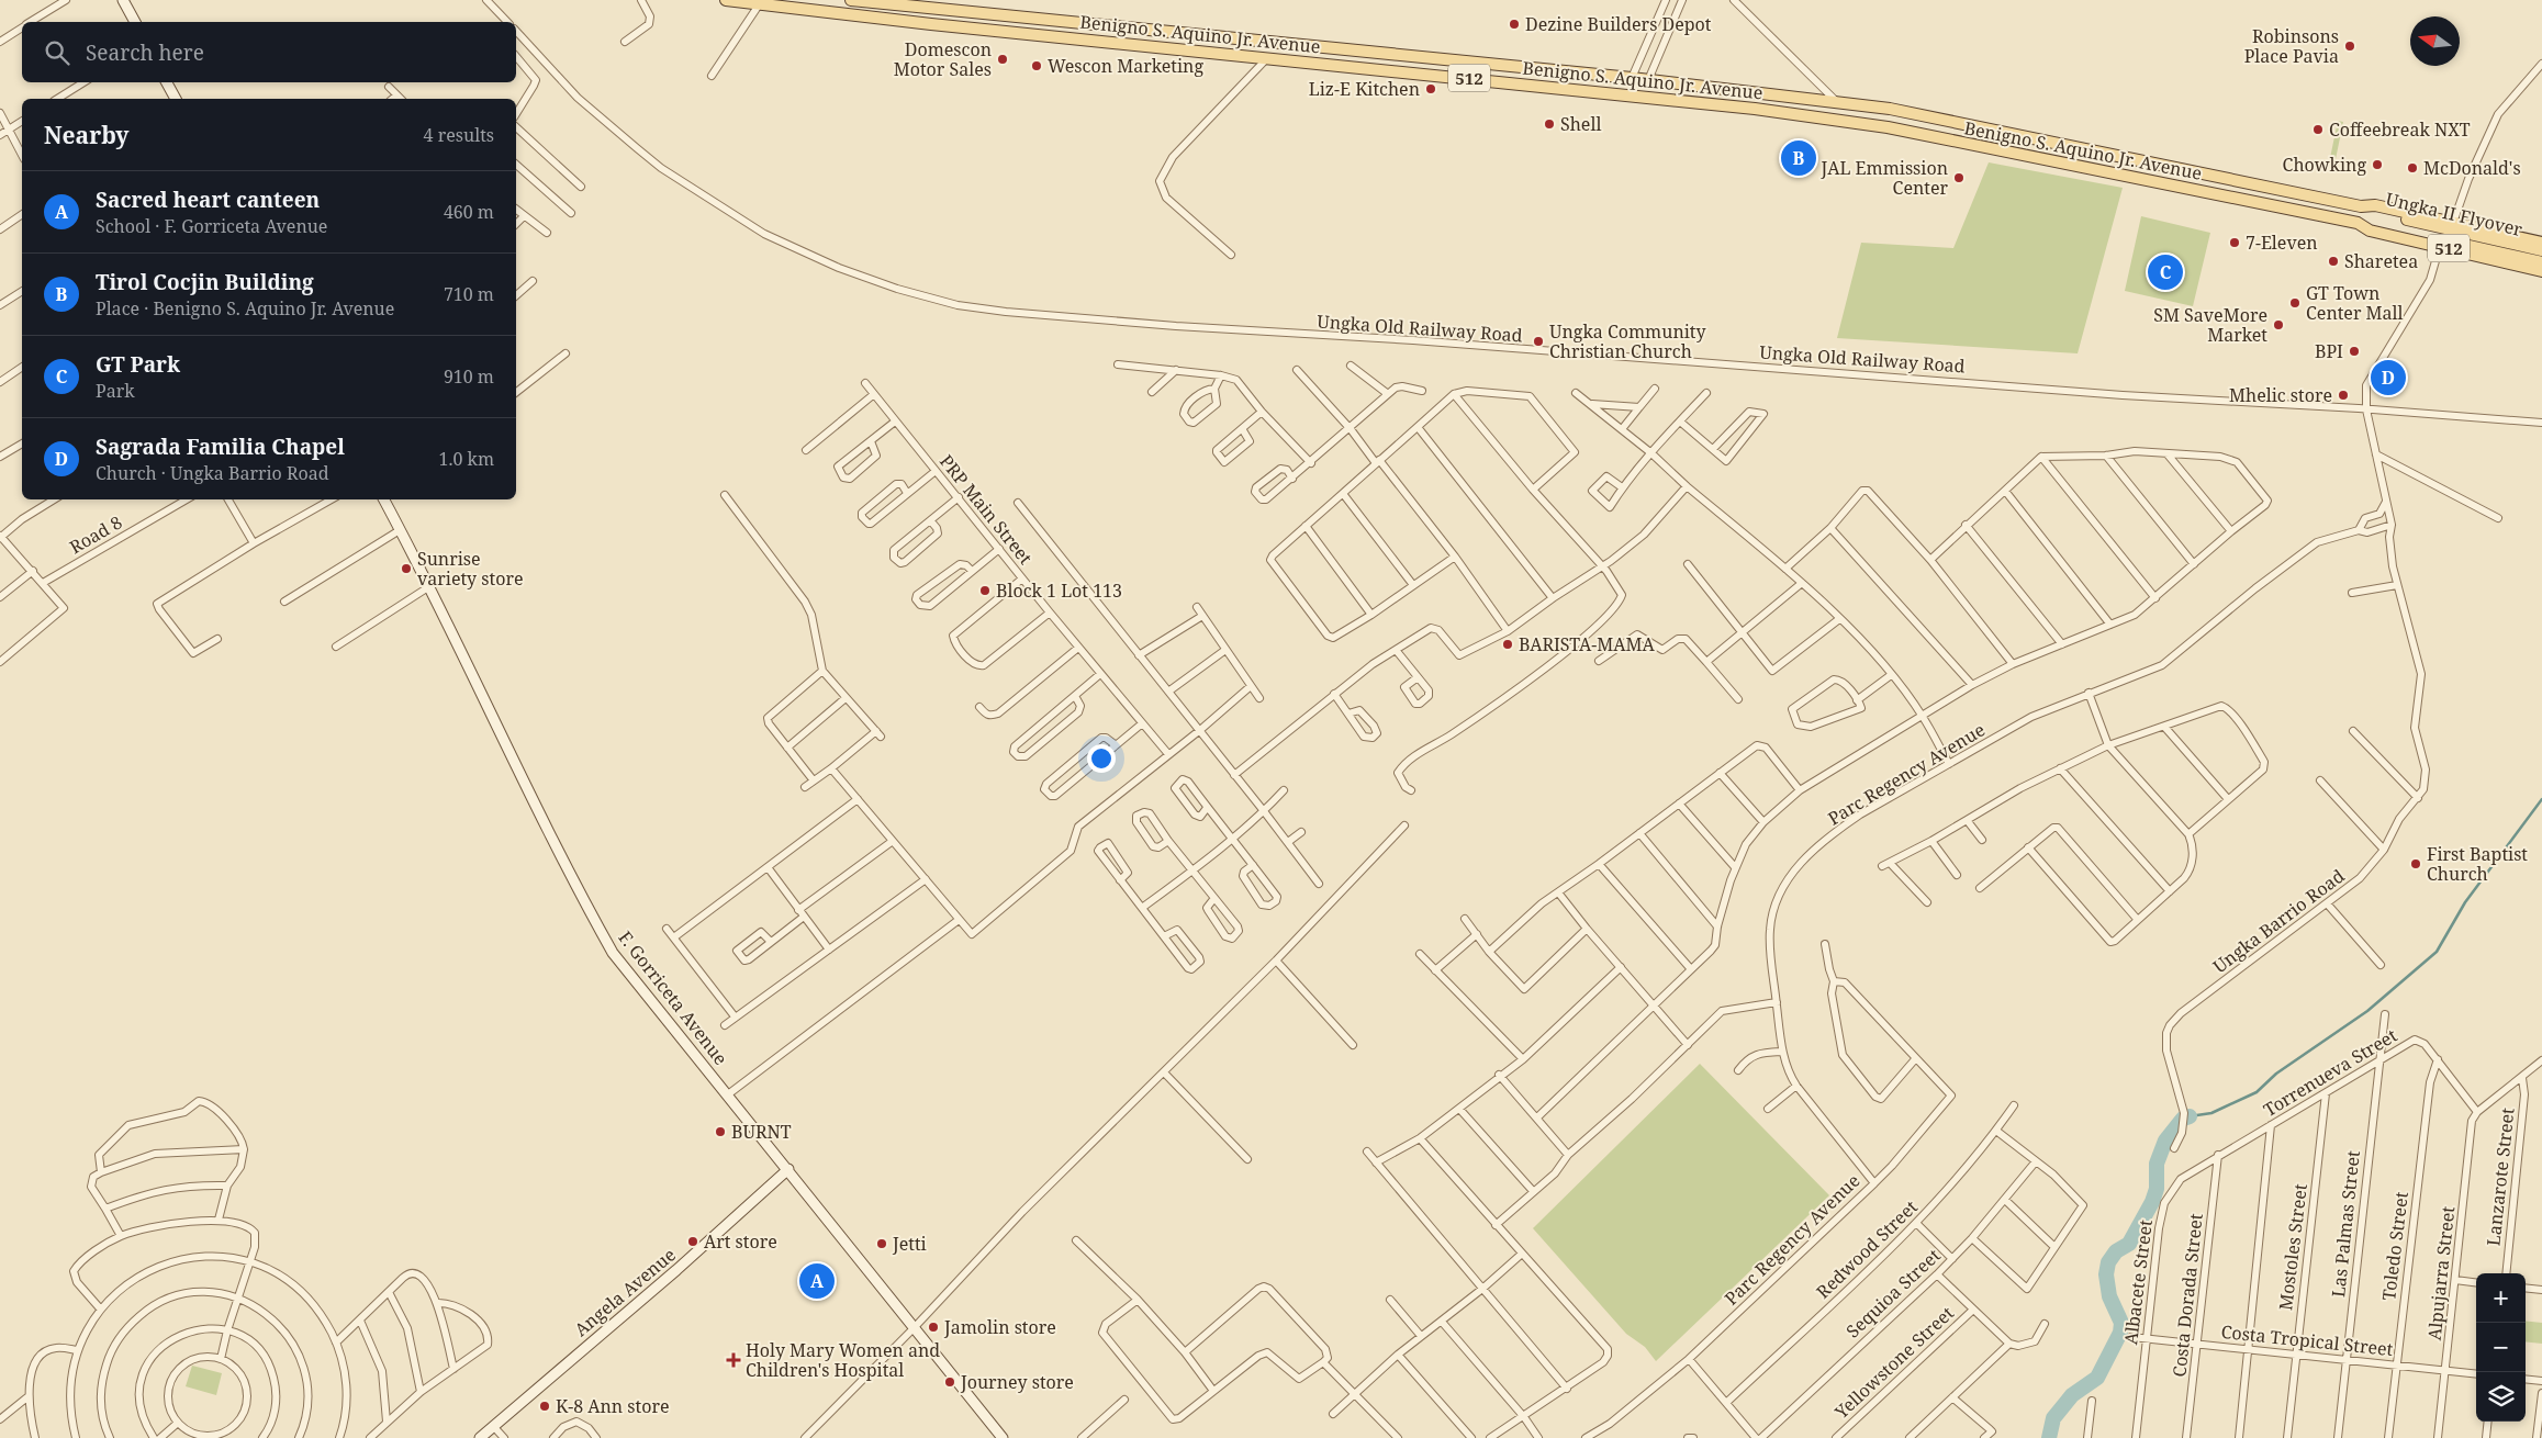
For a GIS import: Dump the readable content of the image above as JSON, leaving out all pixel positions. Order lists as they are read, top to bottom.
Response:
{
  "streets": {
    "main road": [
      "Benigno S. Aquino Jr. Avenue",
      "512",
      "Ungka II Flyover",
      "F. Gorriceta Avenue",
      "Angela Avenue"
    ],
    "street": [
      "Ungka Old Railway Road",
      "PRP Main Street",
      "Road 8",
      "Parc Regency Avenue",
      "Ungka Barrio Road",
      "Torrenueva Street",
      "Lanzarote Street",
      "Las Palmas Street",
      "Toledo Street",
      "Mostoles Street",
      "Redwood Street",
      "Alpujarra Street",
      "Albacete Street",
      "Sequioa Street",
      "Costa Dorada Street",
      "Costa Tropical Street",
      "Yellowstone Street"
    ]
  },
  "crossings": [
    ["Benigno S. Aquino Jr. Avenue", "Ungka II Flyover"],
    ["Benigno S. Aquino Jr. Avenue", "Ungka Barrio Road"],
    ["Ungka Old Railway Road", "Ungka Barrio Road"],
    ["F. Gorriceta Avenue", "Angela Avenue"],
    ["Torrenueva Street", "Las Palmas Street"],
    ["Torrenueva Street", "Toledo Street"],
    ["Torrenueva Street", "Mostoles Street"],
    ["Torrenueva Street", "Alpujarra Street"],
    ["Torrenueva Street", "Albacete Street"],
    ["Torrenueva Street", "Costa Dorada Street"],
    ["Las Palmas Street", "Costa Tropical Street"],
    ["Toledo Street", "Costa Tropical Street"],
    ["Mostoles Street", "Costa Tropical Street"],
    ["Alpujarra Street", "Costa Tropical Street"],
    ["Albacete Street", "Costa Dorada Street"],
    ["Albacete Street", "Costa Tropical Street"],
    ["Costa Dorada Street", "Costa Tropical Street"]
  ],
  "places": {
    "other": [
      "Dezine Builders Depot",
      "Robinsons Place Pavia",
      "Domescon Motor Sales",
      "Wescon Marketing",
      "Liz-E Kitchen",
      "Shell",
      "Coffeebreak NXT",
      "Chowking",
      "McDonald's",
      "JAL Emmission Center",
      "7-Eleven",
      "Sharetea",
      "GT Town Center Mall",
      "SM SaveMore Market",
      "Ungka Community Christian Church",
      "BPI",
      "Mhelic store",
      "Sunrise variety store",
      "Block 1 Lot 113",
      "BARISTA-MAMA",
      "First Baptist Church",
      "BURNT",
      "Art store",
      "Jetti",
      "Jamolin store",
      "Journey store",
      "K-8 Ann store"
    ],
    "health": ["Holy Mary Women and Children's Hospital"]
  },
  "north": "left",
  "page": {
    "search": "Search here",
    "heading": ["Nearby", "4 results"],
    "pins": [
      "B",
      "C",
      "D",
      "A"
    ],
    "list": [
      {
        "mark": "A",
        "name": "Sacred heart canteen",
        "note": "School · F. Gorriceta Avenue",
        "value": "460 m"
      },
      {
        "mark": "B",
        "name": "Tirol Cocjin Building",
        "note": "Place · Benigno S. Aquino Jr. Avenue",
        "value": "710 m"
      },
      {
        "mark": "C",
        "name": "GT Park",
        "note": "Park",
        "value": "910 m"
      },
      {
        "mark": "D",
        "name": "Sagrada Familia Chapel",
        "note": "Church · Ungka Barrio Road",
        "value": "1.0 km"
      }
    ],
    "map_buttons": ["+", "−"]
  }
}
